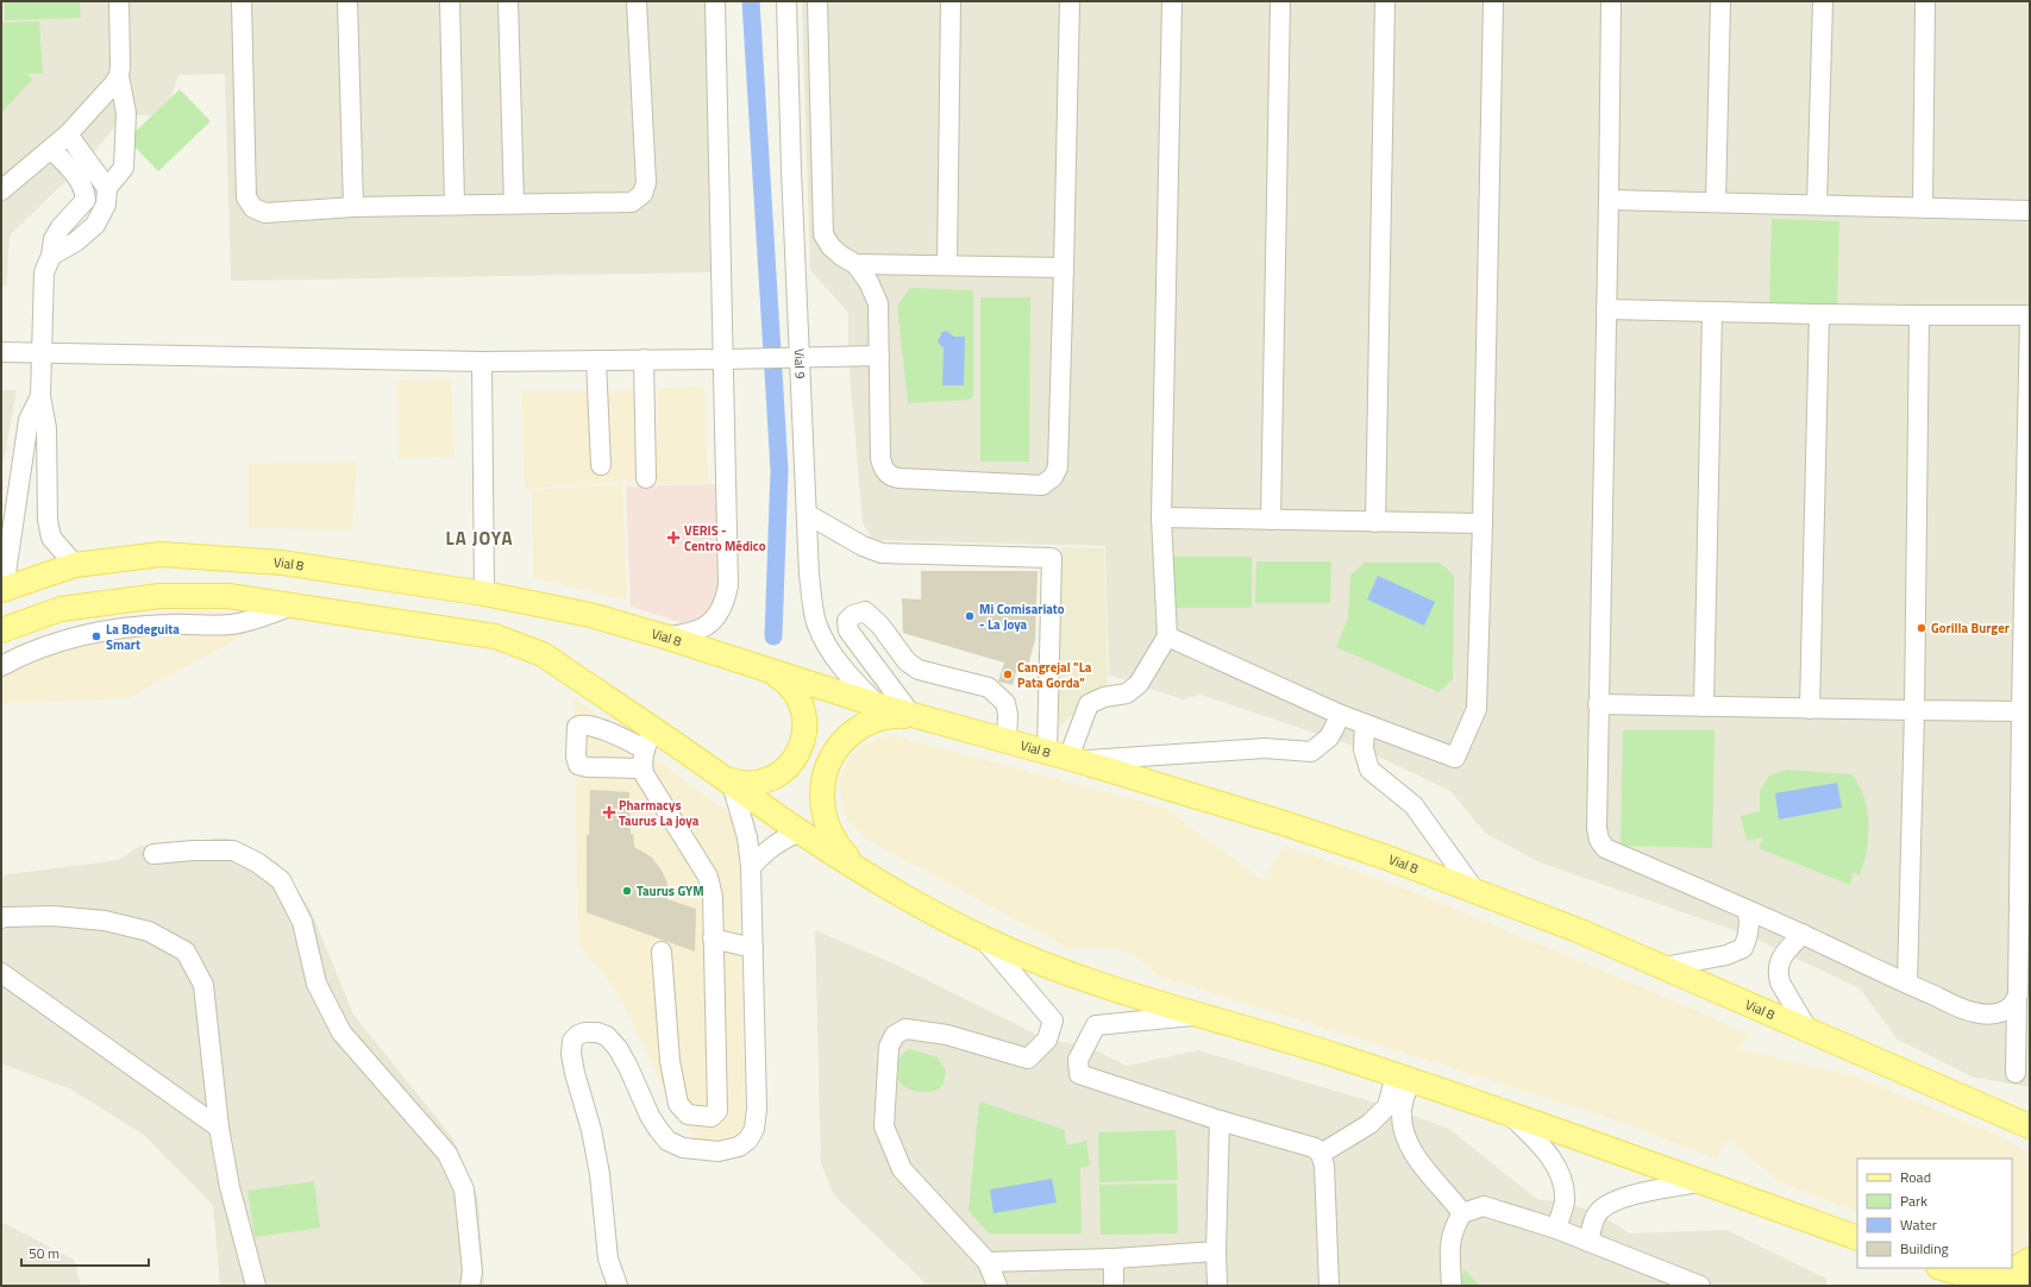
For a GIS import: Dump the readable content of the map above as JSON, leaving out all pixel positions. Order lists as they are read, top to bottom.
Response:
{
  "streets": {
    "main road": ["Vial 8"],
    "street": ["Vial 9"]
  },
  "crossings": [
    ["Vial 9", "Vial 8"]
  ],
  "districts": ["LA JOYA"],
  "places": {
    "health": ["VERIS - Centro Médico", "Pharmacys Taurus La joya"],
    "other": [
      "Mi Comisariato - La Joya",
      "Gorilla Burger",
      "La Bodeguita Smart",
      "Cangrejal \"La Pata Gorda\"",
      "Taurus GYM"
    ]
  },
  "legend": [
    "Road",
    "Park",
    "Water",
    "Building"
  ],
  "scale_bar": "50 m"
}
